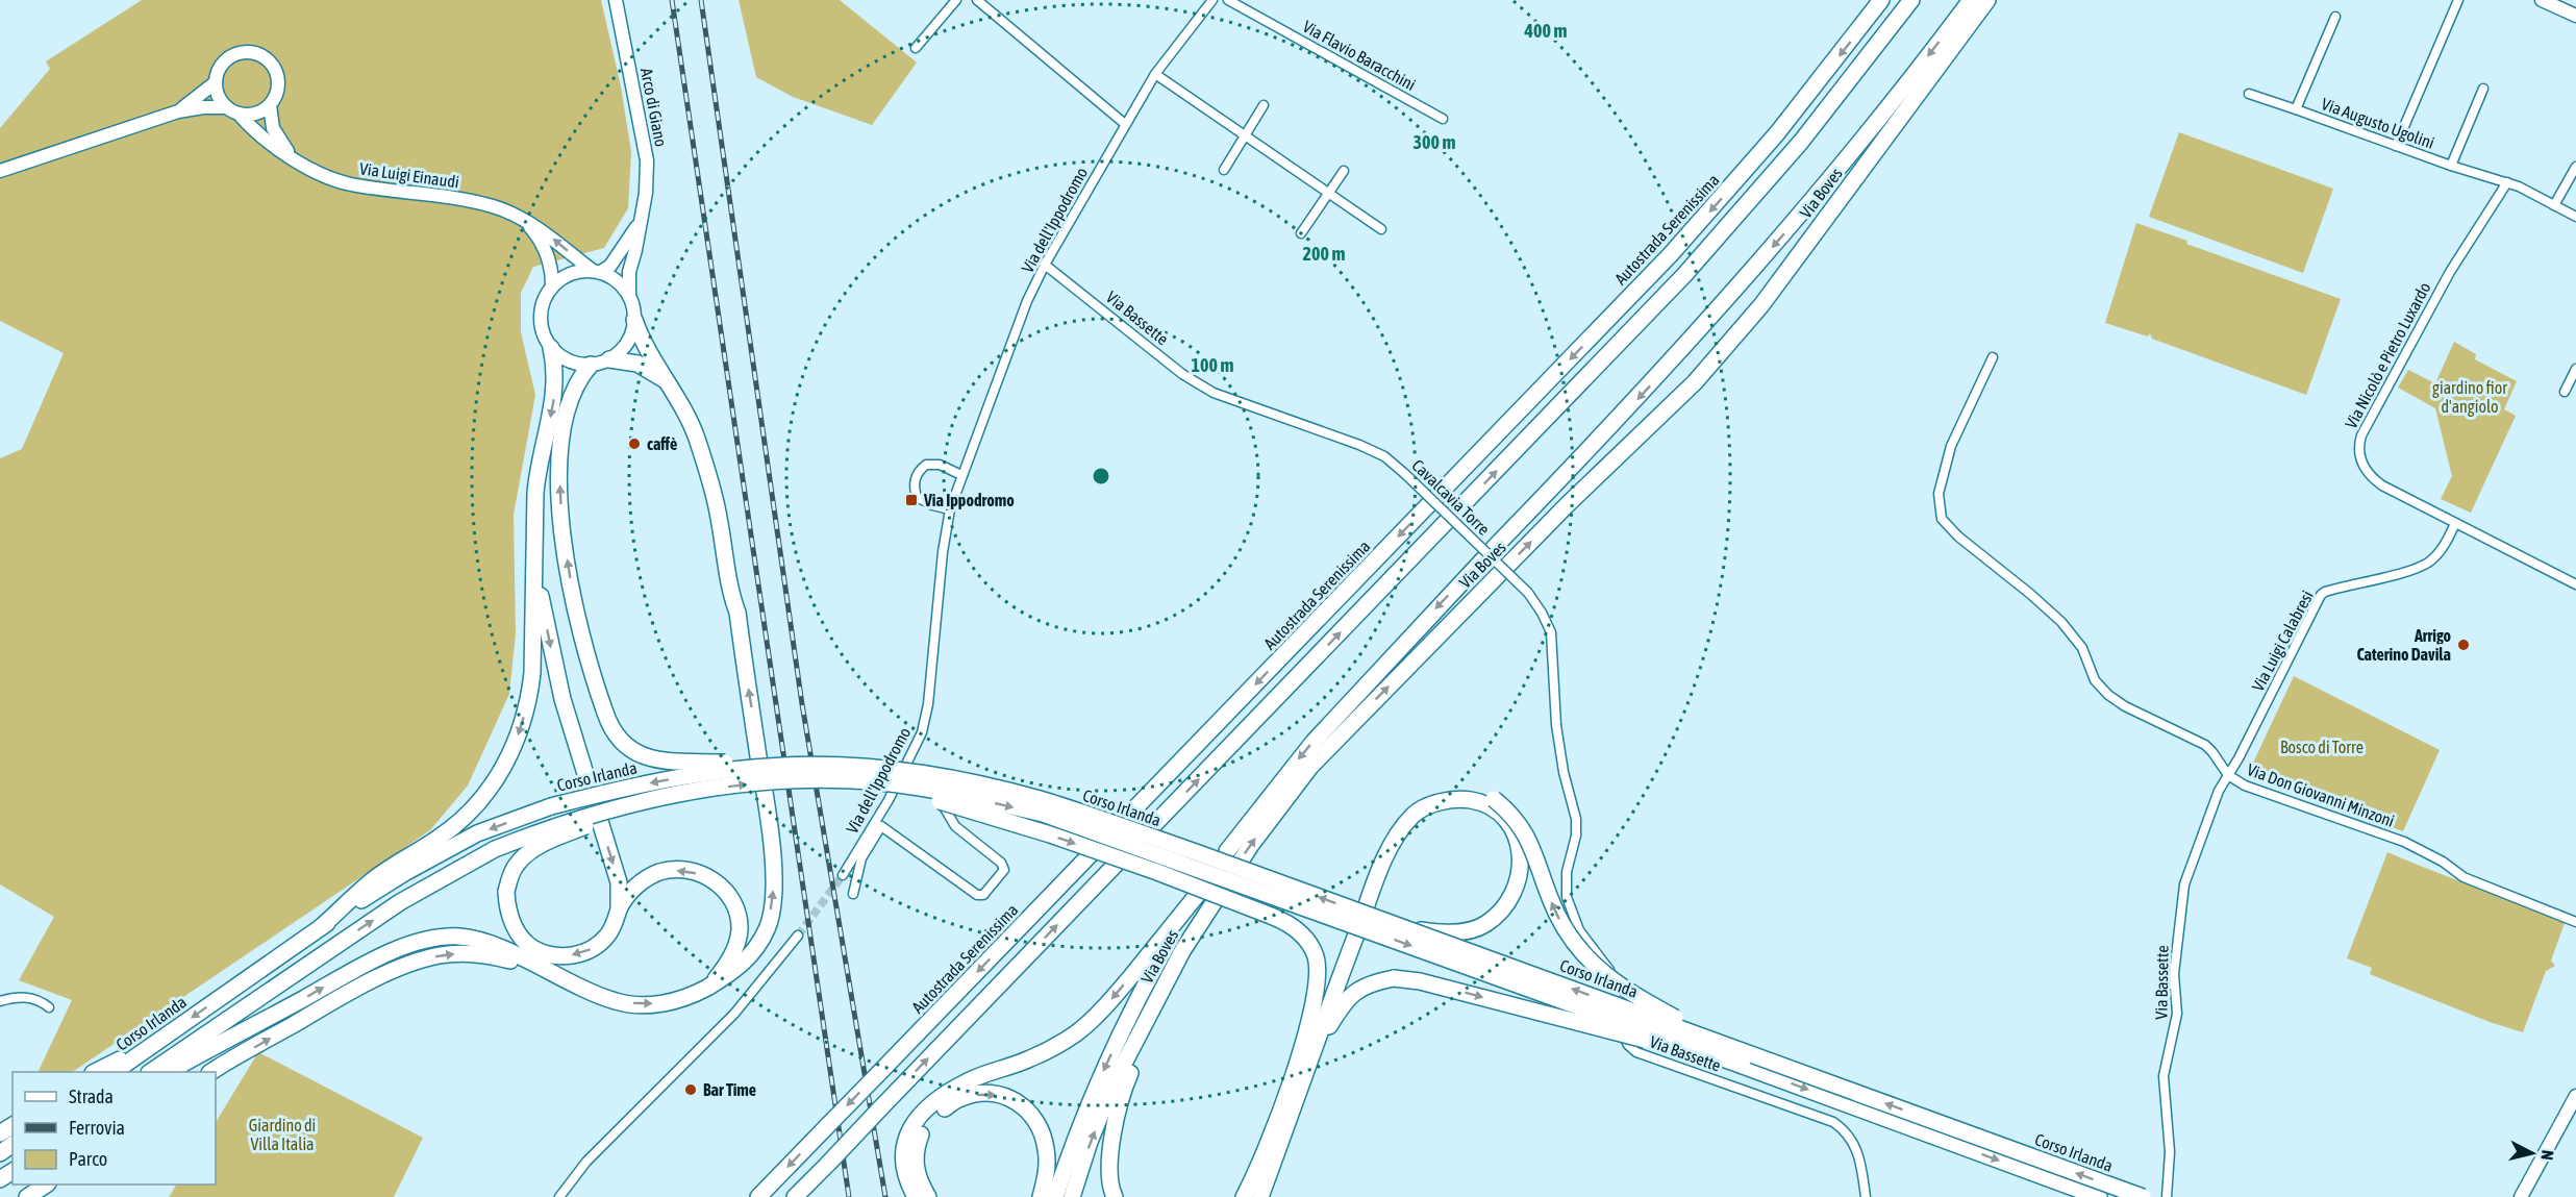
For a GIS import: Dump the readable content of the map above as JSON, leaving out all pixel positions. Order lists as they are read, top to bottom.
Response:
{
  "streets": {
    "highway": ["Via Boves", "Autostrada Serenissima", "Corso Irlanda"],
    "street": [
      "Via Flavio Baracchini",
      "Arco di Giano",
      "Via Augusto Ugolini",
      "Via Luigi Einaudi",
      "Via dell'Ippodromo",
      "Via Bassette",
      "Via Nicolò e Pietro Luxardo",
      "Cavalcavia Torre",
      "Via Luigi Calabresi",
      "Via Don Giovanni Minzoni"
    ]
  },
  "crossings": [
    ["Arco di Giano", "Via Luigi Einaudi"],
    ["Via Augusto Ugolini", "Via Nicolò e Pietro Luxardo"],
    ["Via dell'Ippodromo", "Via Bassette"],
    ["Via Bassette", "Cavalcavia Torre"],
    ["Via Bassette", "Via Luigi Calabresi"],
    ["Via Bassette", "Via Don Giovanni Minzoni"],
    ["Via Nicolò e Pietro Luxardo", "Via Luigi Calabresi"],
    ["Via Luigi Calabresi", "Via Don Giovanni Minzoni"]
  ],
  "parks": ["giardino fior d'angiolo", "Bosco di Torre", "Giardino di Villa Italia"],
  "places": {
    "other": ["caffè", "Arrigo Caterino Davila", "Bar Time"],
    "transit": ["Via Ippodromo"]
  },
  "legend": ["Strada", "Ferrovia", "Parco"],
  "north": "right",
  "rings": [
    "400 m",
    "300 m",
    "200 m",
    "100 m"
  ]
}
